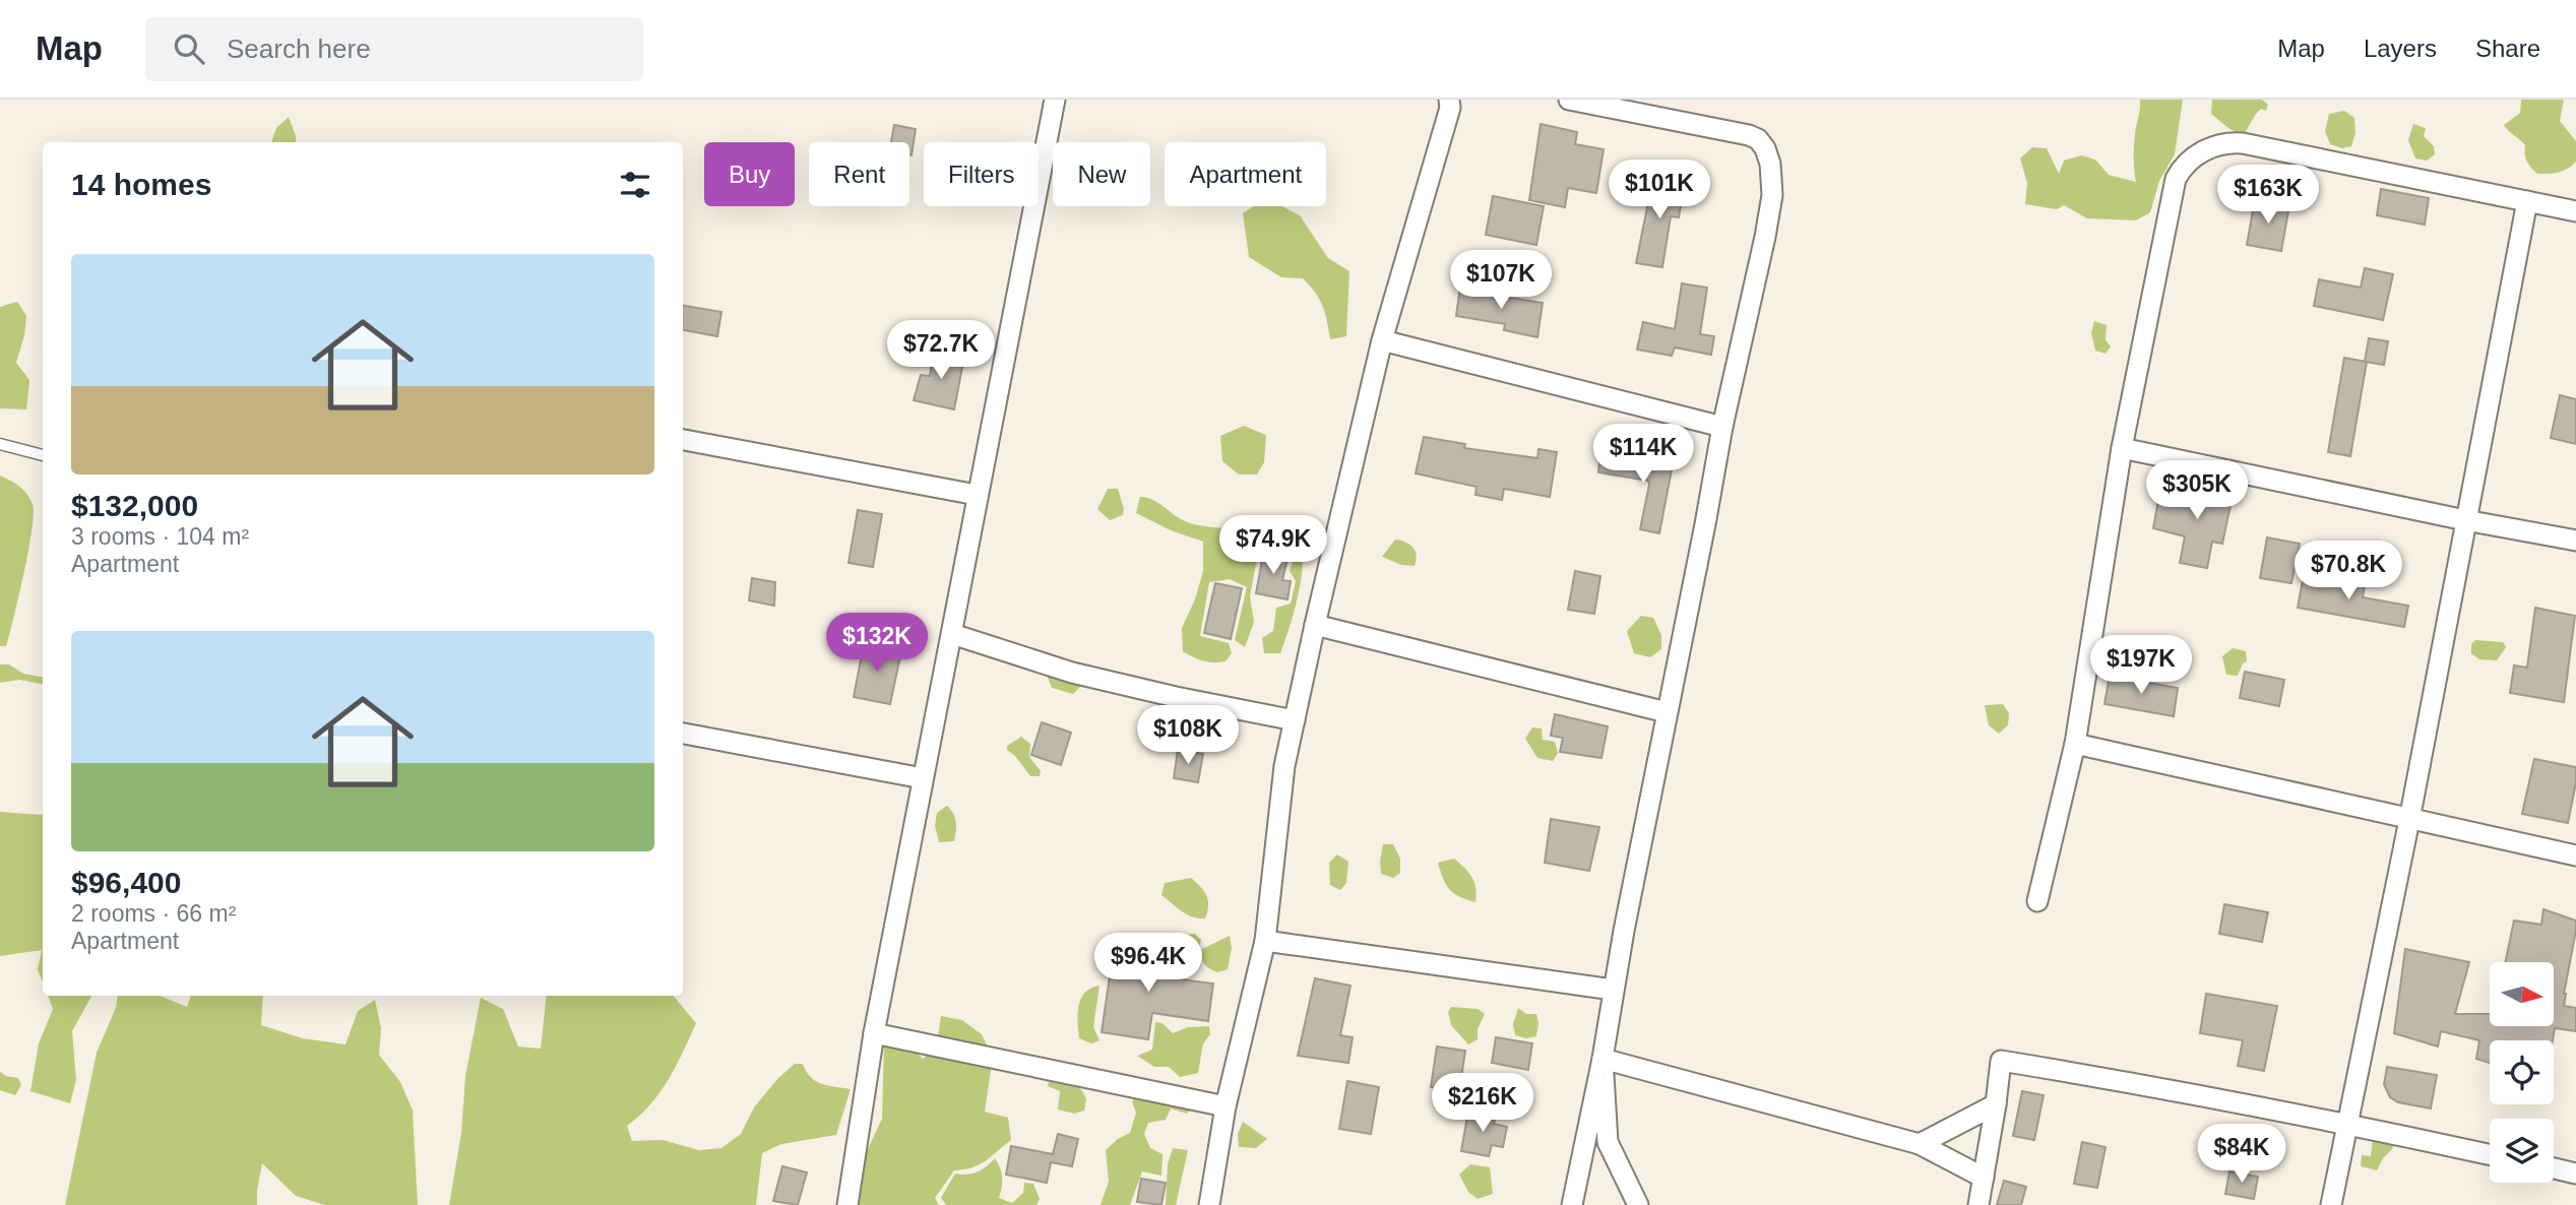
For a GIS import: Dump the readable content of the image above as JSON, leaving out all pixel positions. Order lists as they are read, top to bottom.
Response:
{
  "north": "right",
  "page": {
    "header": "Map",
    "search": "Search here",
    "nav": ["Map", "Layers", "Share"],
    "chip": [
      "Buy",
      "Rent",
      "Filters",
      "New",
      "Apartment"
    ],
    "heading": "14 homes",
    "price": [
      "$101K",
      "$163K",
      "$107K",
      "$72.7K",
      "$114K",
      "$305K",
      "$74.9K",
      "$70.8K",
      "$132K",
      "$197K",
      "$108K",
      "$96.4K",
      "$216K",
      "$84K"
    ],
    "list": [
      {
        "name": "$132,000",
        "note": "3 rooms · 104 m² · Apartment"
      },
      {
        "name": "$96,400",
        "note": "2 rooms · 66 m² · Apartment"
      }
    ]
  }
}
